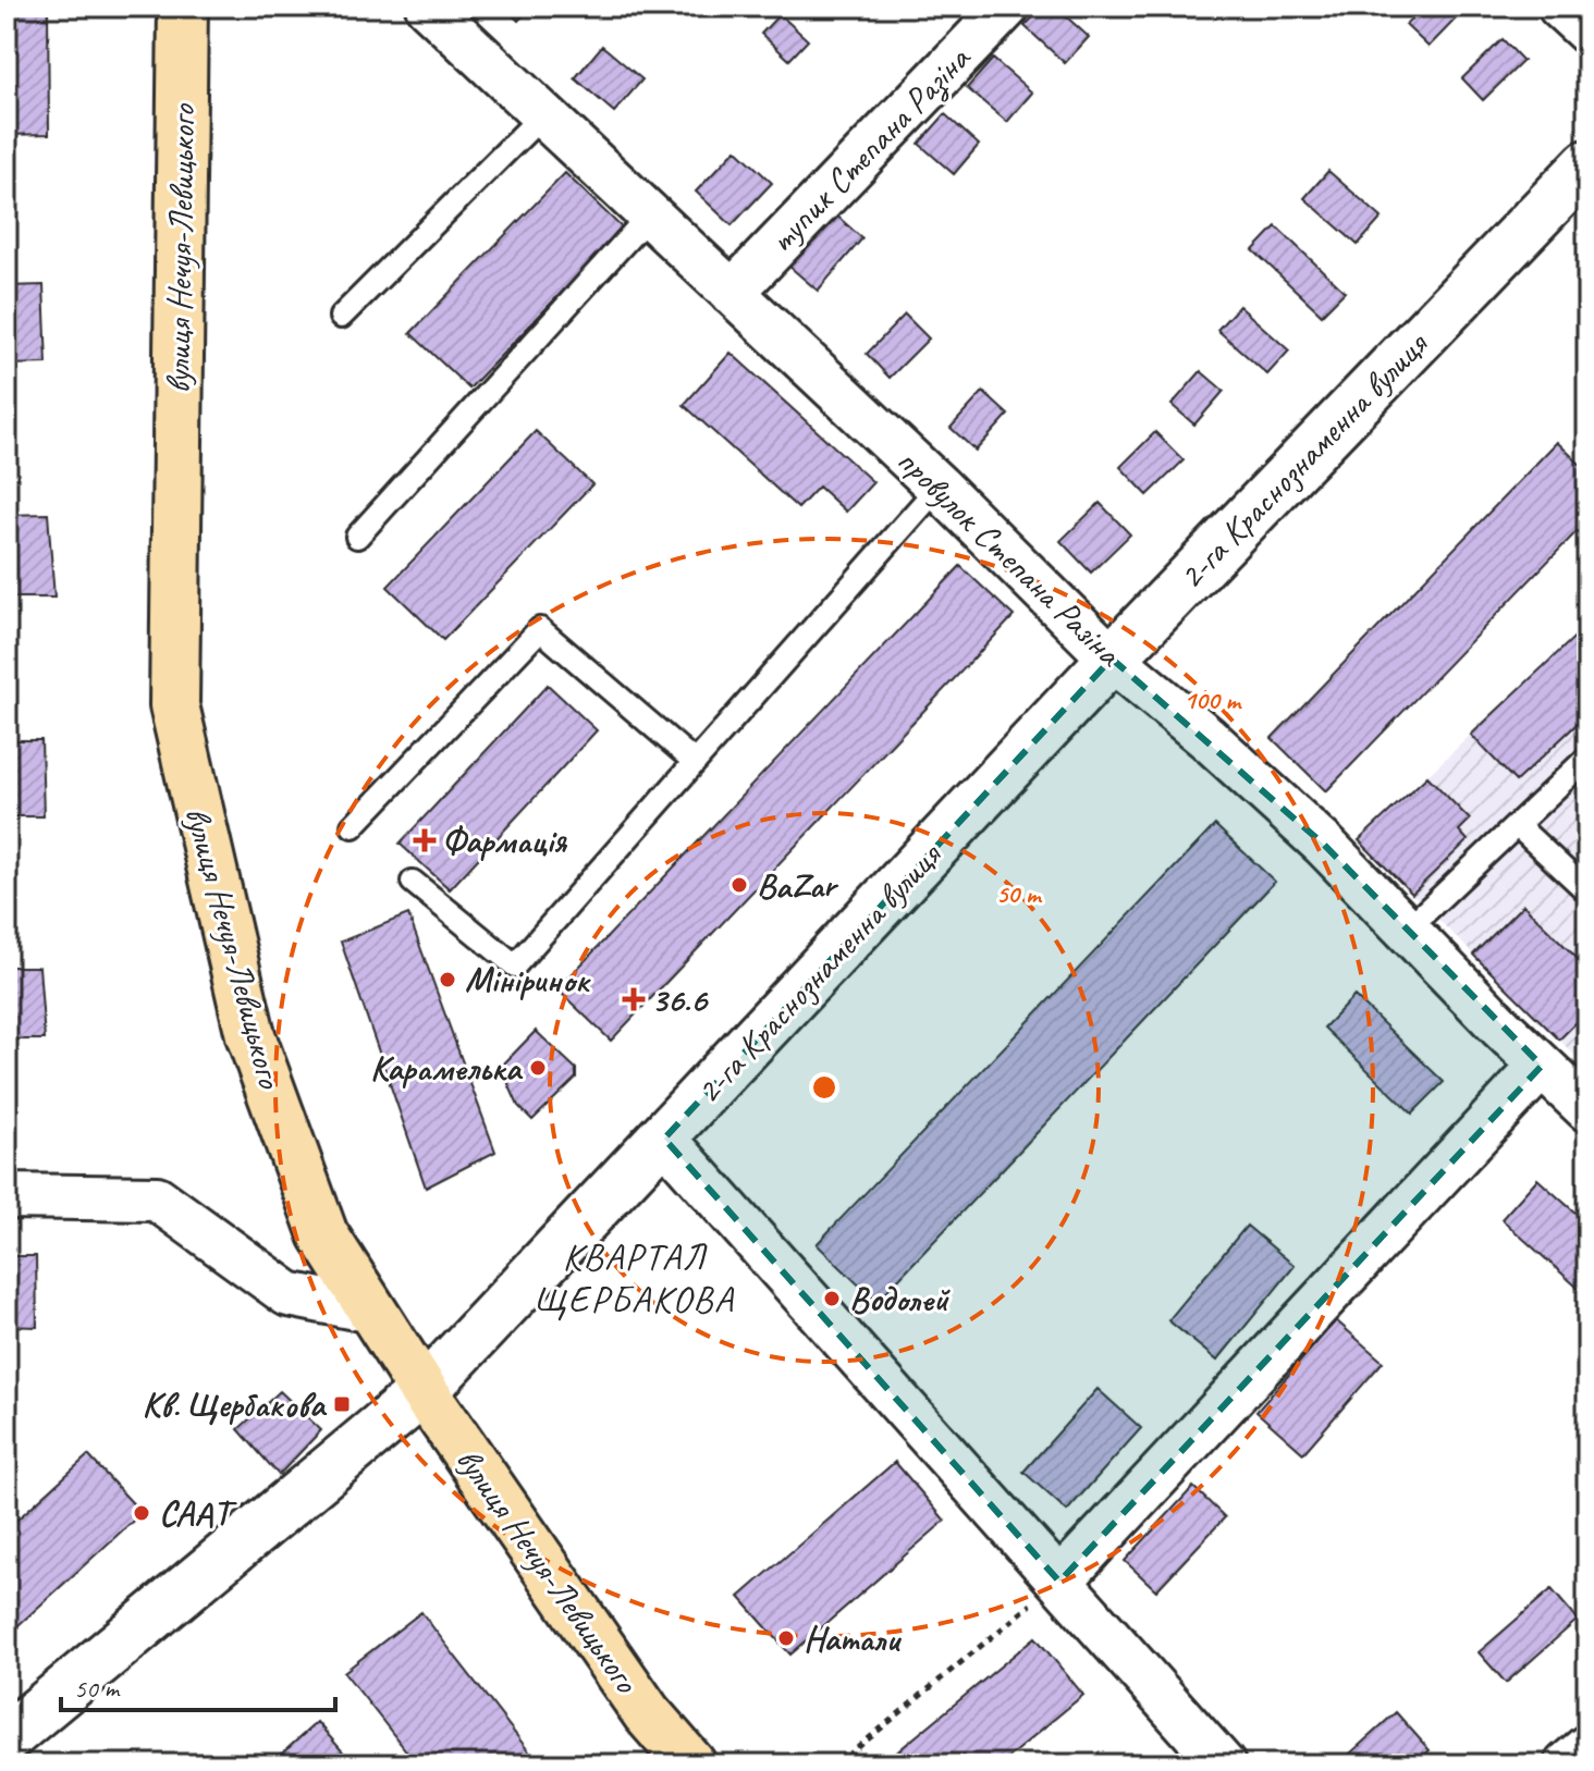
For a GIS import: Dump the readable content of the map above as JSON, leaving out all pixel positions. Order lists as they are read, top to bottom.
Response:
{
  "streets": {
    "main road": ["вулиця Нечуя-Левицького"],
    "street": ["тупик Степана Разіна", "2-га Краснознаменна вулиця", "провулок Степана Разіна"]
  },
  "crossings": [
    ["тупик Степана Разіна", "провулок Степана Разіна"],
    ["вулиця Нечуя-Левицького", "2-га Краснознаменна вулиця"],
    ["2-га Краснознаменна вулиця", "провулок Степана Разіна"]
  ],
  "districts": ["КВАРТАЛ ЩЕРБАКОВА"],
  "places": {
    "health": ["Фармація", "36.6"],
    "other": [
      "BaZar",
      "Мініринок",
      "Карамелька",
      "Водолей",
      "СААТ",
      "Натали"
    ],
    "transit": ["Кв. Щербакова"]
  },
  "scale_bar": "50 m",
  "rings": ["100 m", "50 m"]
}
